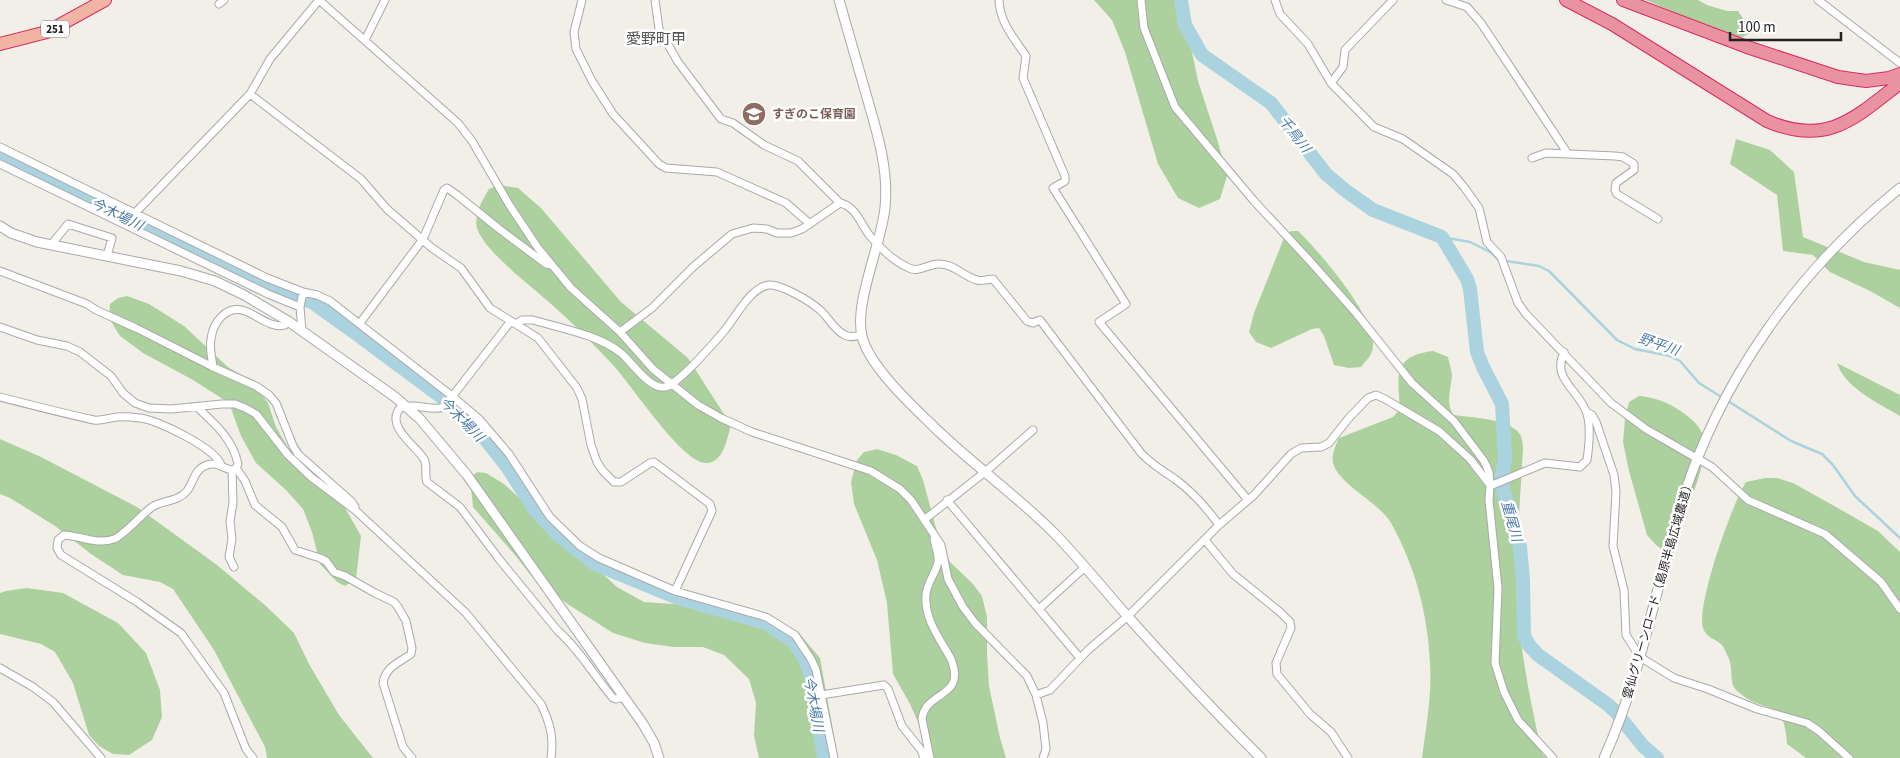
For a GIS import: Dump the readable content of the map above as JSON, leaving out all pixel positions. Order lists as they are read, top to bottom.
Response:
{
  "streets": {
    "highway": ["251"],
    "street": ["雲仙グリーンロード（島原半島広域農道）"]
  },
  "districts": ["愛野町甲"],
  "water": [
    "千鳥川",
    "今木場川",
    "野平川",
    "重尾川"
  ],
  "places": {
    "school or university": ["すぎのこ保育園"]
  },
  "scale_bar": "100 m"
}
